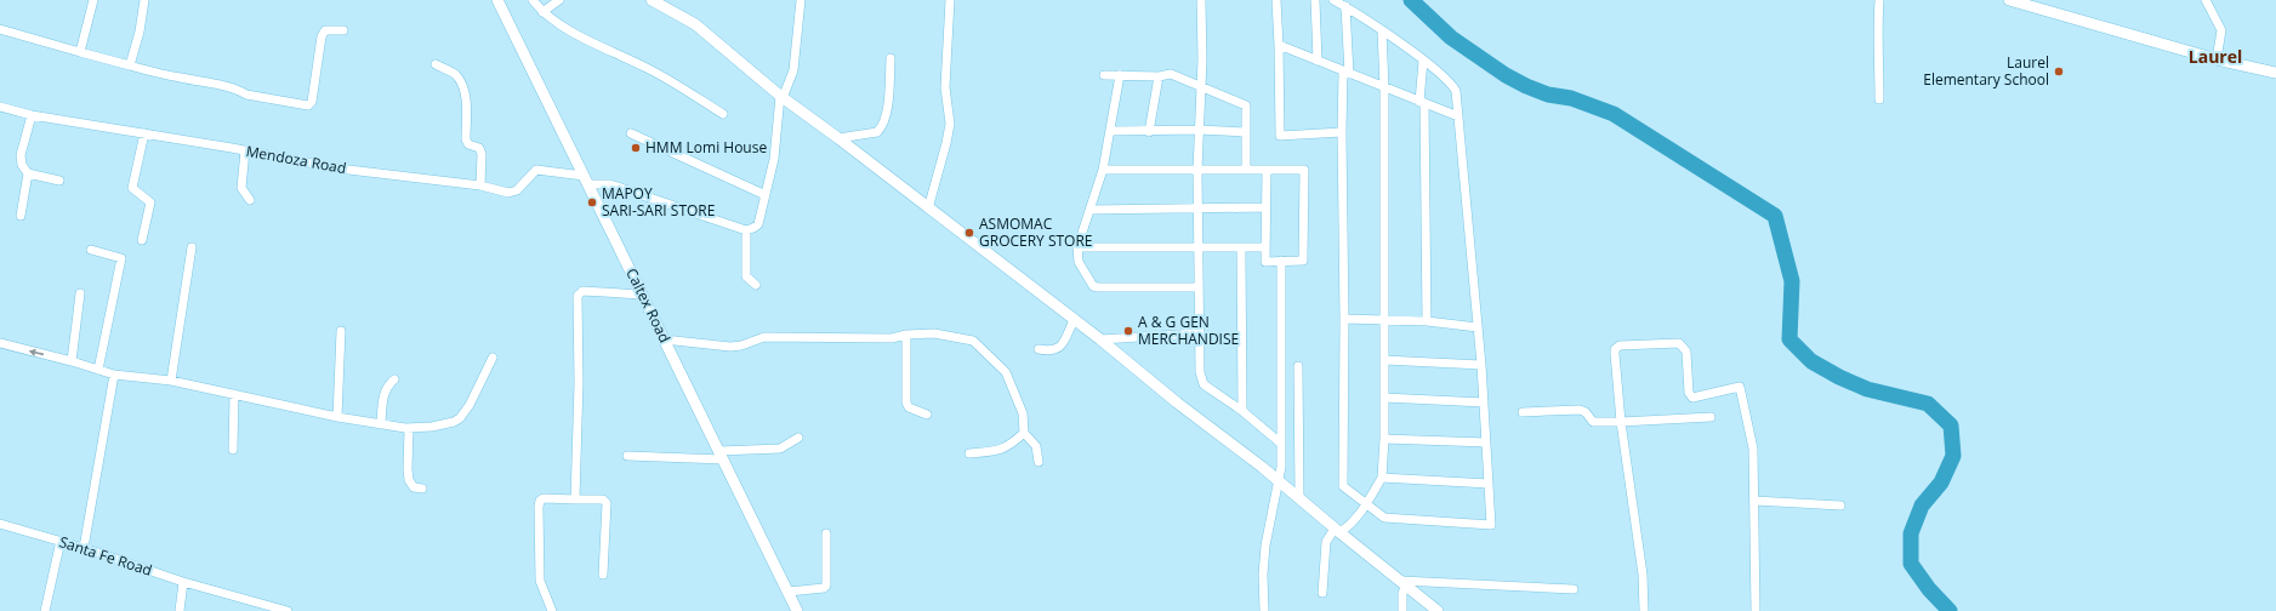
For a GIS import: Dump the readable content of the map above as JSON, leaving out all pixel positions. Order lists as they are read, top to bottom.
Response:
{
  "streets": {
    "street": ["Mendoza Road", "Caltex Road", "Santa Fe Road"]
  },
  "crossings": [
    ["Mendoza Road", "Caltex Road"]
  ],
  "districts": ["Laurel"],
  "places": [
    "Laurel Elementary School",
    "HMM Lomi House",
    "MAPOY SARI-SARI STORE",
    "ASMOMAC GROCERY STORE",
    "A & G GEN MERCHANDISE"
  ]
}
